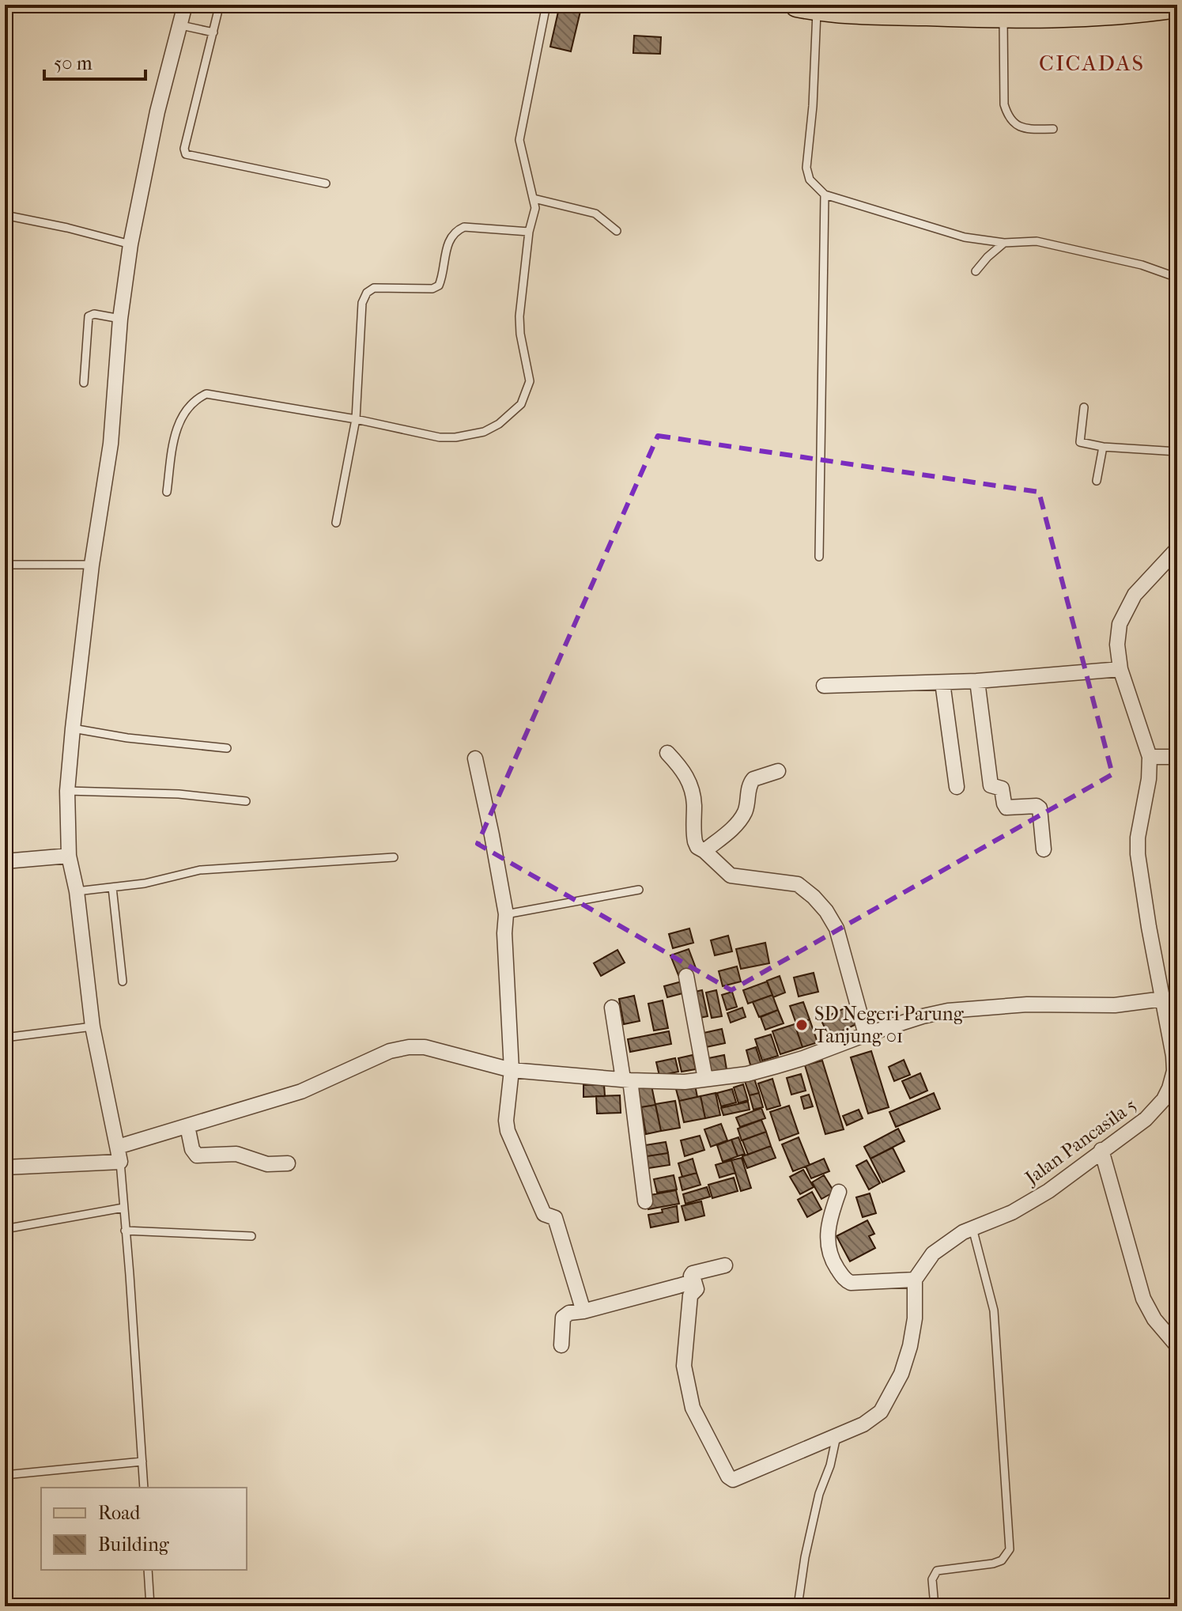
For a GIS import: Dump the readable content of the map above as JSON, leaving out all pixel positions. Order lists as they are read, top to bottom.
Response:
{
  "streets": {
    "street": ["Jalan Pancasila 5"]
  },
  "districts": ["CICADAS"],
  "places": ["SD Negeri Parung Tanjung 01"],
  "legend": ["Road", "Building"],
  "scale_bar": "50 m"
}
